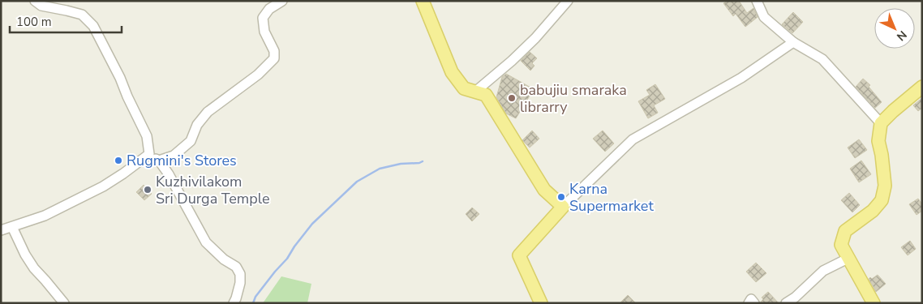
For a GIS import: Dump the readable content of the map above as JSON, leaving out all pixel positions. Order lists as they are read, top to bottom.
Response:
{
  "places": [
    "babujiu smaraka librarry",
    "Rugmini's Stores",
    "Kuzhivilakom Sri Durga Temple",
    "Karna Supermarket"
  ],
  "scale_bar": "100 m",
  "north": "bottom right"
}
